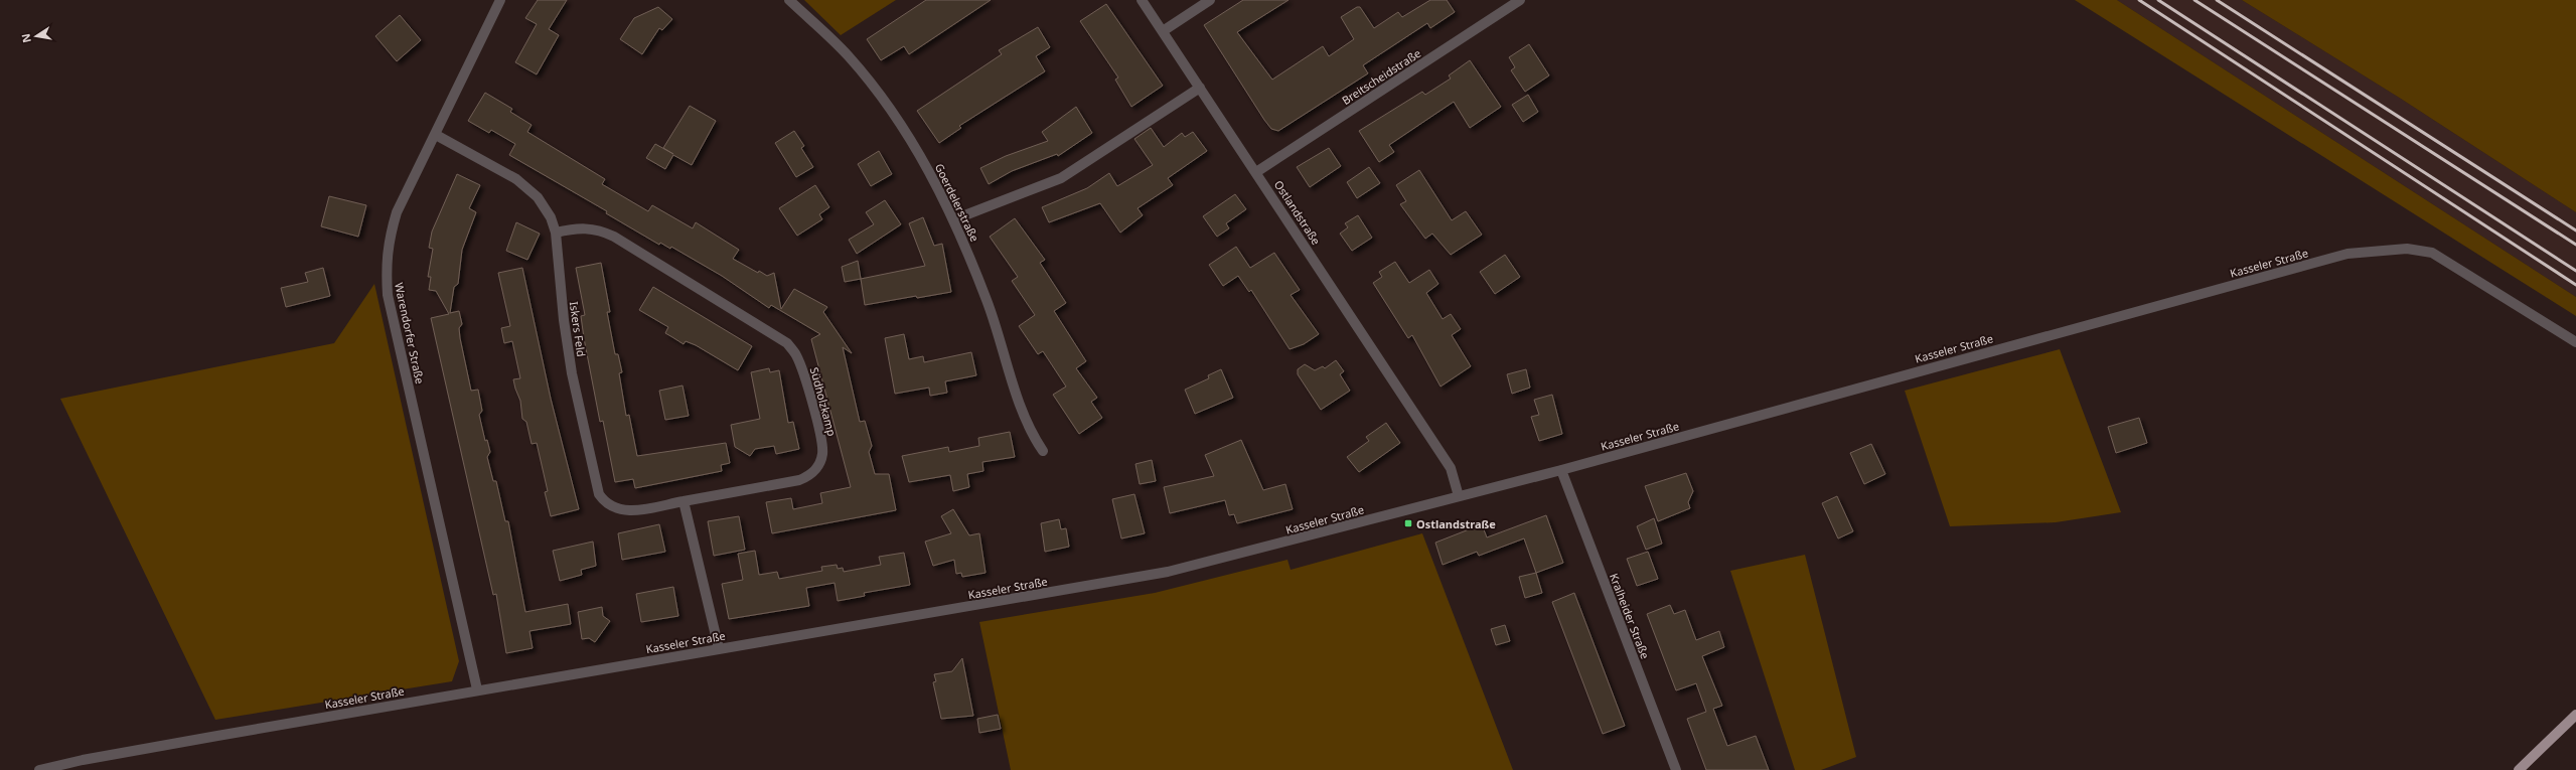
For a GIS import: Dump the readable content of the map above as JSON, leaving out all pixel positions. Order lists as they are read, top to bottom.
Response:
{
  "streets": {
    "street": [
      "Breitscheidstraße",
      "Goerdelerstraße",
      "Ostlandstraße",
      "Kasseler Straße",
      "Iskers Feld",
      "Warendorfer Straße",
      "Südholzkamp",
      "Kralheider Straße"
    ]
  },
  "crossings": [
    ["Breitscheidstraße", "Ostlandstraße"],
    ["Ostlandstraße", "Kasseler Straße"],
    ["Kasseler Straße", "Warendorfer Straße"],
    ["Kasseler Straße", "Kralheider Straße"],
    ["Iskers Feld", "Warendorfer Straße"],
    ["Iskers Feld", "Südholzkamp"]
  ],
  "places": {
    "transit": ["Ostlandstraße"]
  },
  "north": "left"
}
